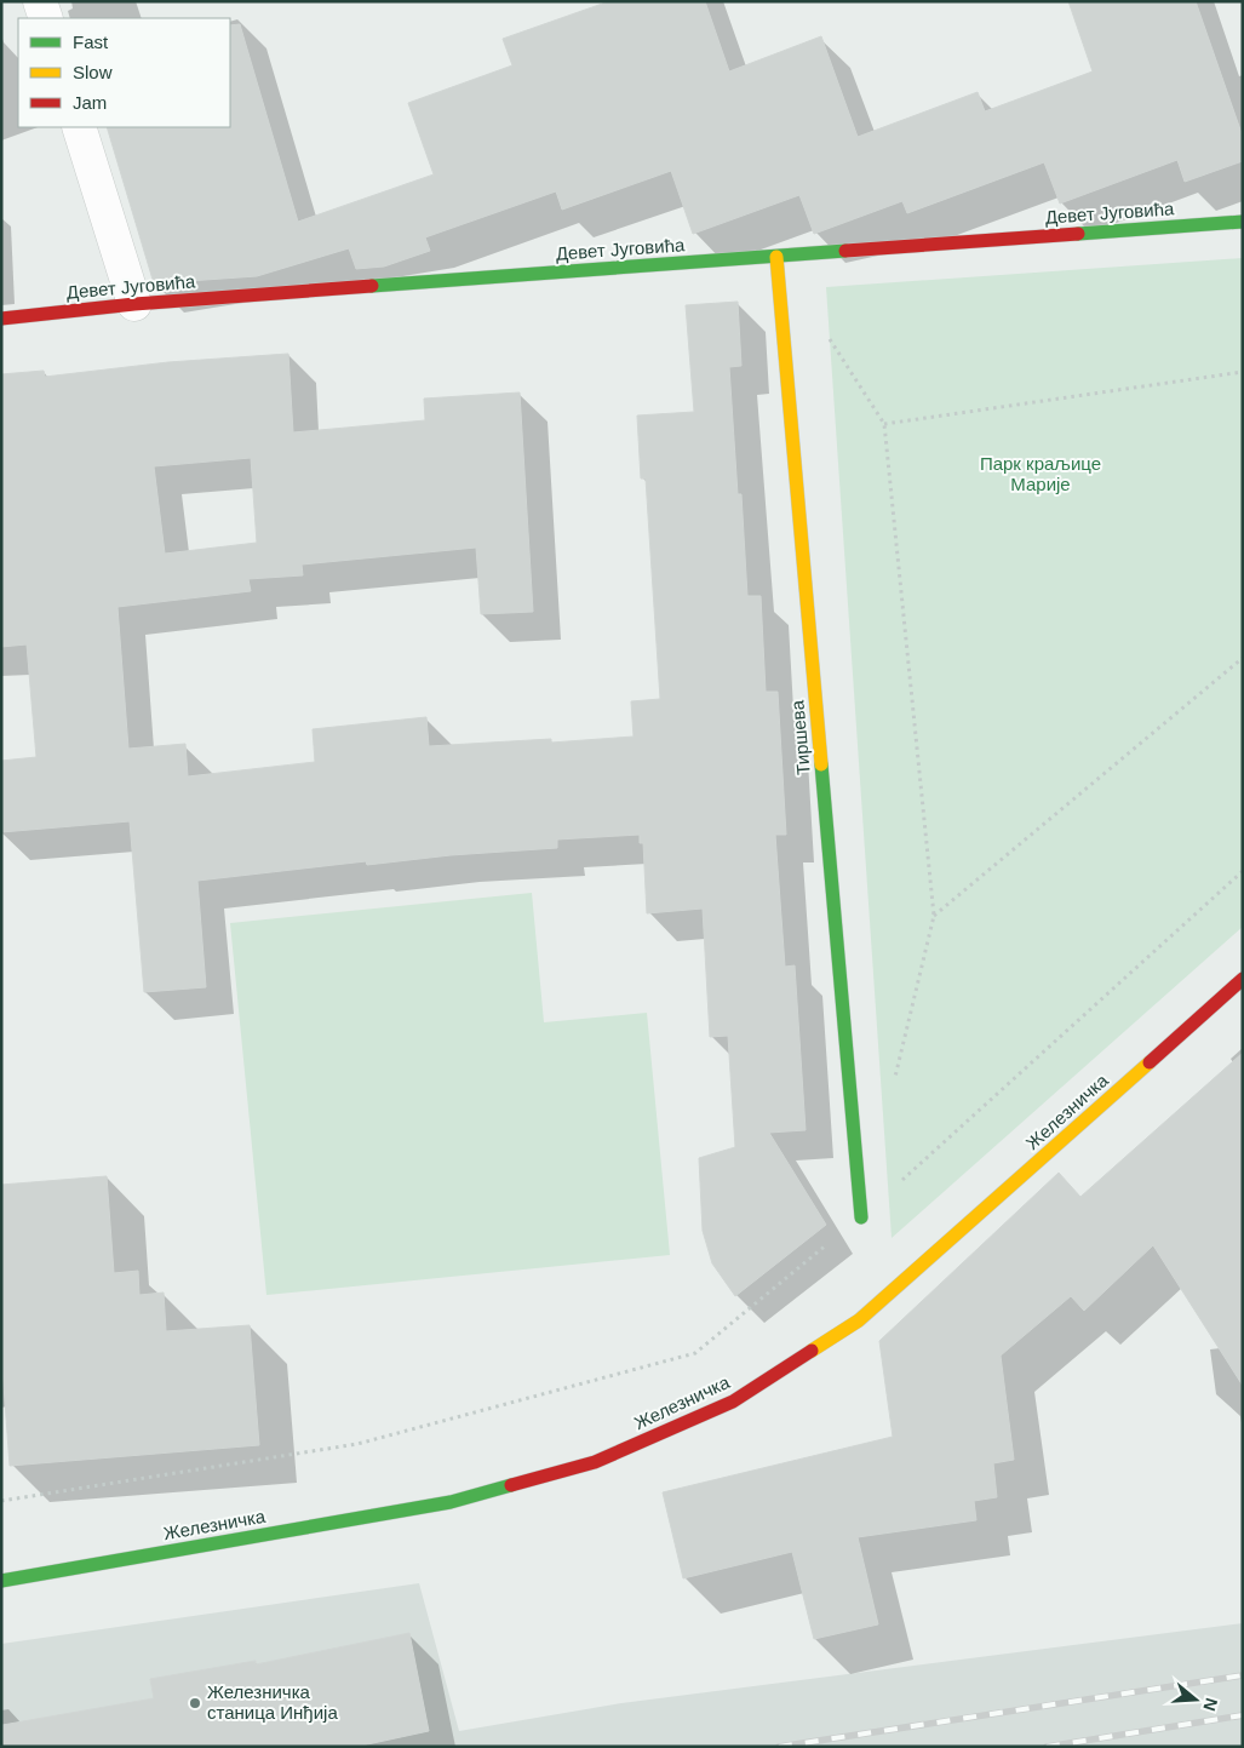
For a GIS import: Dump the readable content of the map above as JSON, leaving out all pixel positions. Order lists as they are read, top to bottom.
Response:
{
  "streets": {
    "street": ["Девет Југовића", "Тиршева", "Железничка"]
  },
  "crossings": [
    ["Девет Југовића", "Тиршева"]
  ],
  "parks": ["Парк краљице Марије"],
  "places": ["Железничка станица Инђија"],
  "legend": ["Fast", "Slow", "Jam"],
  "north": "right"
}
